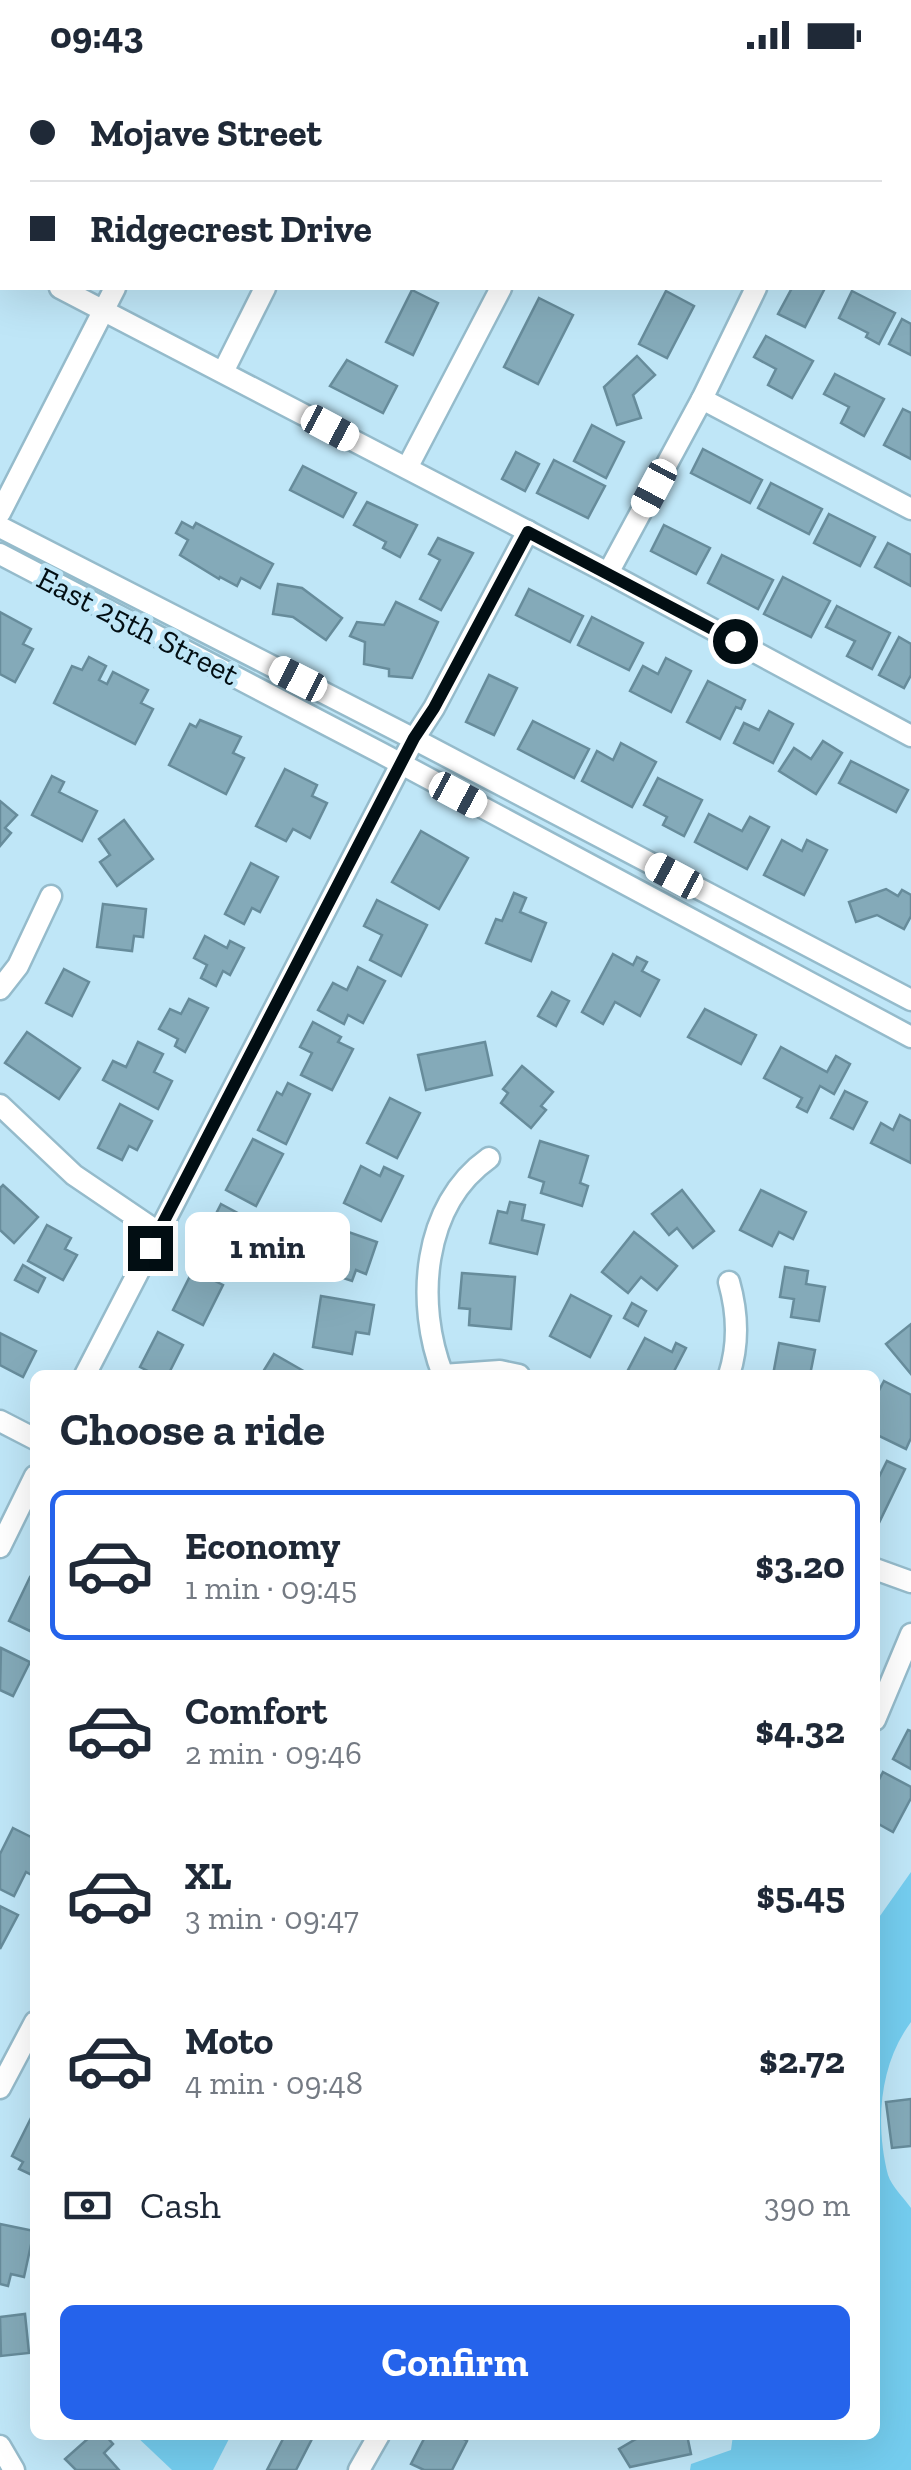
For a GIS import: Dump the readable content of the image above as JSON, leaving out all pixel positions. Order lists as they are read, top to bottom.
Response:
{
  "streets": {
    "street": ["East 25th Street"]
  },
  "page": {
    "status": "09:43",
    "banner": ["Mojave Street", "Ridgecrest Drive"],
    "bubble": "1 min",
    "heading": "Choose a ride",
    "list": [
      {
        "name": "Economy",
        "note": "1 min · 09:45",
        "value": "$3.20"
      },
      {
        "name": "Comfort",
        "note": "2 min · 09:46",
        "value": "$4.32"
      },
      {
        "name": "XL",
        "note": "3 min · 09:47",
        "value": "$5.45"
      },
      {
        "name": "Moto",
        "note": "4 min · 09:48",
        "value": "$2.72"
      }
    ],
    "pay": ["Cash", "390 m"],
    "buttons": "Confirm"
  }
}
